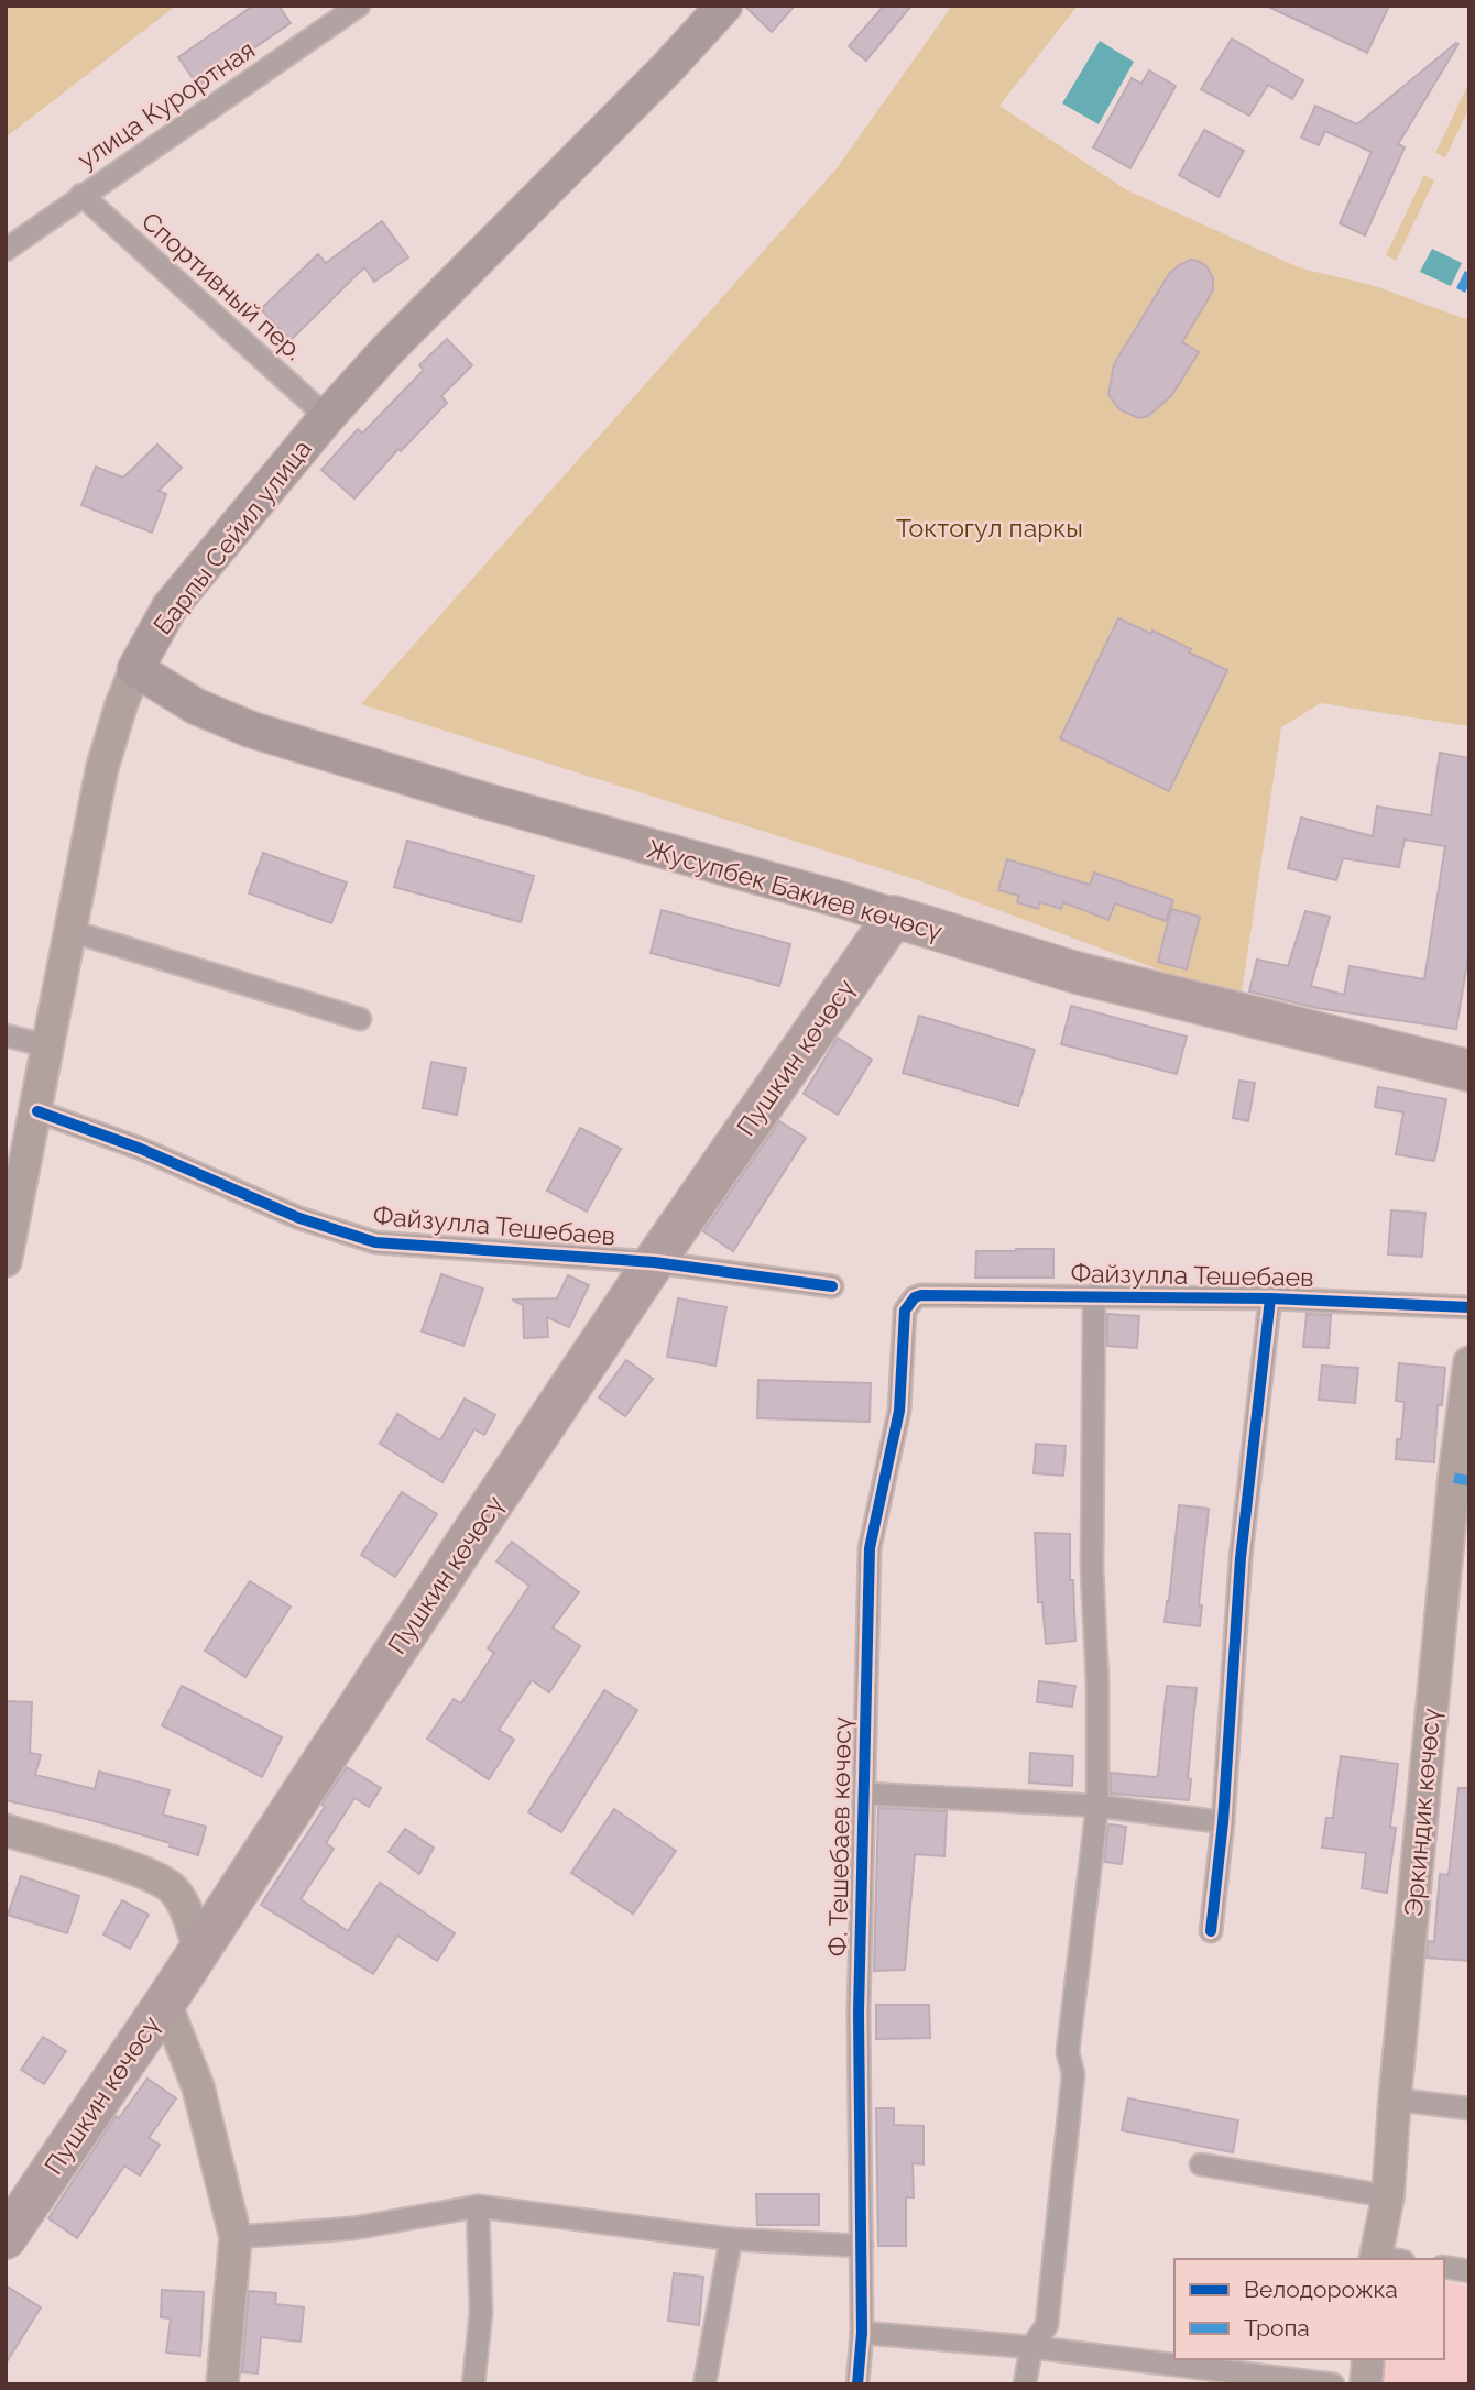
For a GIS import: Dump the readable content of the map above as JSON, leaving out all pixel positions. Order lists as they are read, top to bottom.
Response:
{
  "streets": {
    "highway": ["Жусупбек Бакиев көчөсү", "Пушкин көчөсү"],
    "main road": ["Барпы Сейил улица", "Эркиндик көчөсү"],
    "street": [
      "улица Курортная",
      "Спортивный пер.",
      "Файзулла Тешебаев",
      "Ф. Тешебаев көчөсү"
    ]
  },
  "crossings": [
    ["улица Курортная", "Спортивный пер."],
    ["Спортивный пер.", "Барпы Сейил улица"],
    ["Барпы Сейил улица", "Жусупбек Бакиев көчөсү"],
    ["Барпы Сейил улица", "Файзулла Тешебаев"],
    ["Жусупбек Бакиев көчөсү", "Пушкин көчөсү"],
    ["Пушкин көчөсү", "Файзулла Тешебаев"],
    ["Файзулла Тешебаев", "Ф. Тешебаев көчөсү"]
  ],
  "parks": ["Токтогул паркы"],
  "legend": ["Велодорожка", "Тропа"]
}
